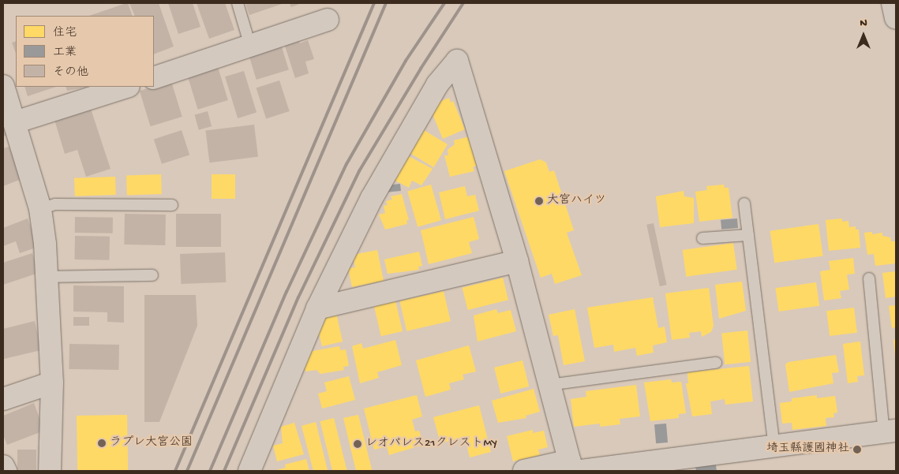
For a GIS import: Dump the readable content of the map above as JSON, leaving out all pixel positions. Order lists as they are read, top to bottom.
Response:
{
  "places": [
    "大宮ハイツ",
    "ラプレ大宮公園",
    "レオパレス21クレストMY",
    "埼玉縣護國神社"
  ],
  "legend": ["住宅", "工業", "その他"],
  "north": "top"
}
